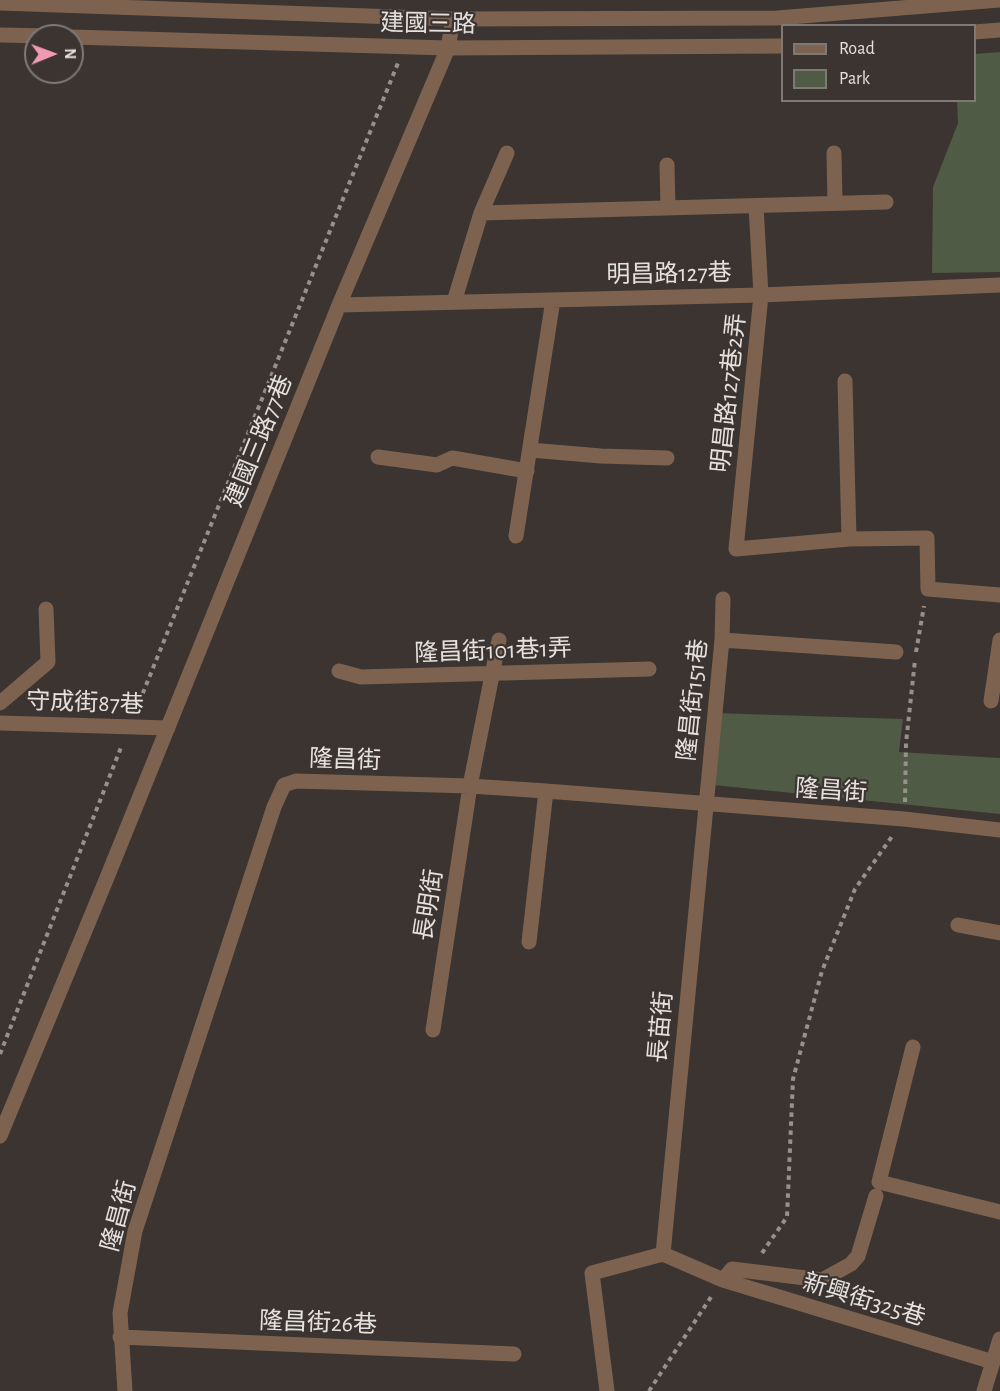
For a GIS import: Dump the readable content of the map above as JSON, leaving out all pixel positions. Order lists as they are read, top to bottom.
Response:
{
  "streets": {
    "street": [
      "建國三路",
      "明昌路127巷",
      "明昌路127巷2弄",
      "建國三路77巷",
      "隆昌街101巷1弄",
      "隆昌街151巷",
      "守成街87巷",
      "隆昌街",
      "長明街",
      "長苗街",
      "新興街325巷",
      "隆昌街26巷"
    ]
  },
  "crossings": [
    ["建國三路", "建國三路77巷"],
    ["明昌路127巷", "明昌路127巷2弄"],
    ["明昌路127巷", "建國三路77巷"],
    ["建國三路77巷", "守成街87巷"],
    ["隆昌街101巷1弄", "長明街"],
    ["隆昌街151巷", "隆昌街"],
    ["隆昌街151巷", "長苗街"],
    ["隆昌街", "長明街"],
    ["隆昌街", "長苗街"],
    ["隆昌街", "隆昌街26巷"],
    ["長苗街", "新興街325巷"]
  ],
  "legend": ["Road", "Park"],
  "north": "right"
}
